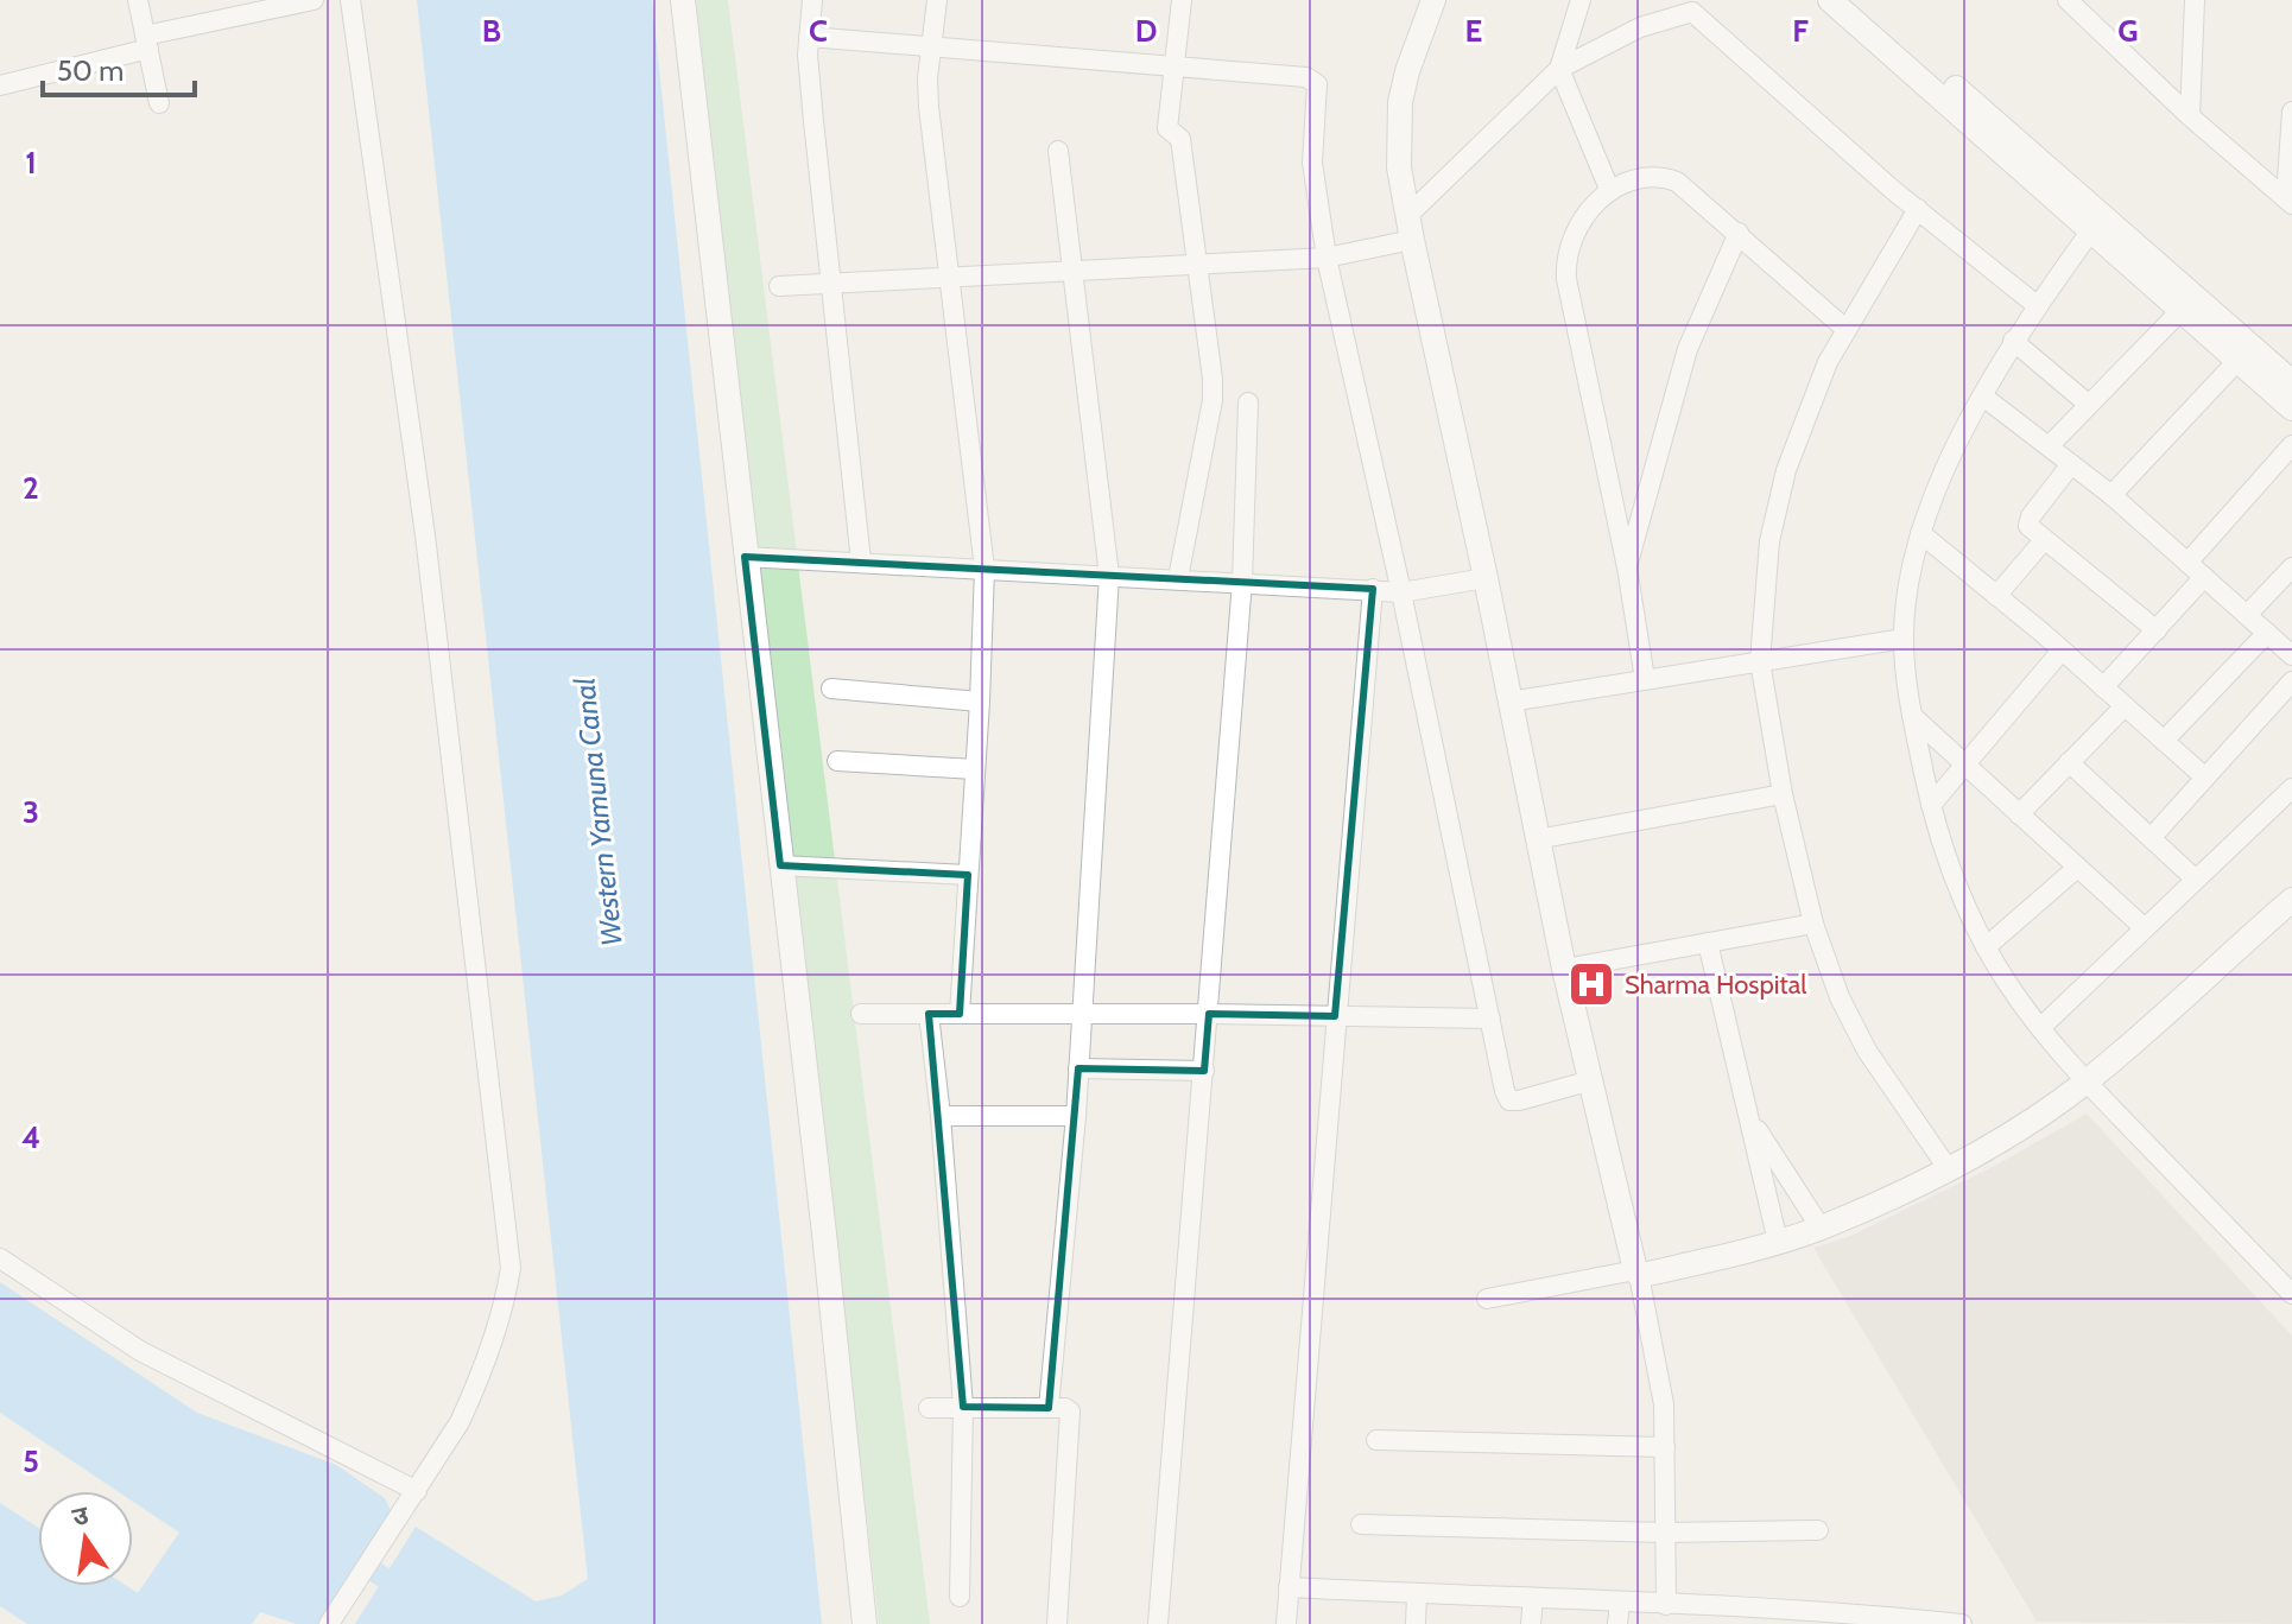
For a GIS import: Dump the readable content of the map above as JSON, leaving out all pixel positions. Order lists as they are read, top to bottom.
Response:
{
  "water": ["Western Yamuna Canal"],
  "places": {
    "hospital": ["Sharma Hospital"]
  },
  "scale_bar": "50 m",
  "north": "top",
  "grid": {
    "columns": [
      "B",
      "C",
      "D",
      "E",
      "F",
      "G"
    ],
    "rows": [
      "1",
      "2",
      "3",
      "4",
      "5"
    ]
  }
}
